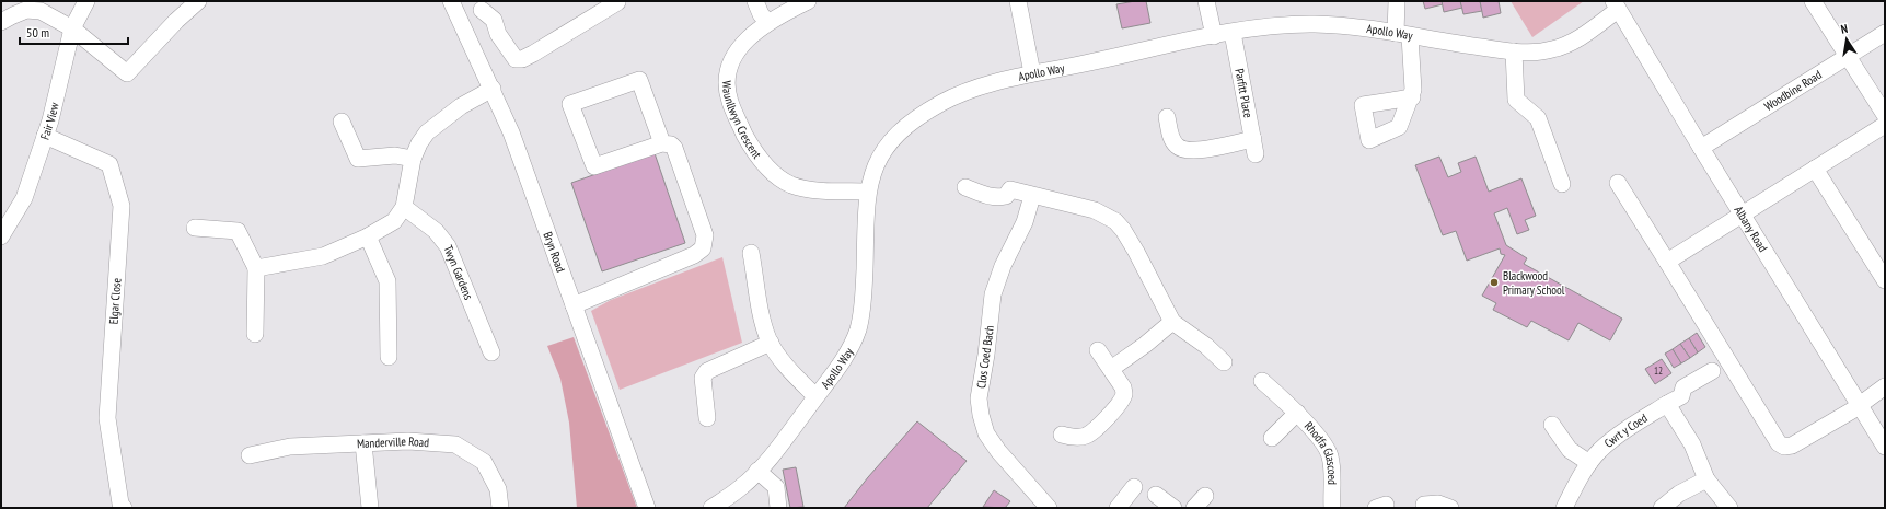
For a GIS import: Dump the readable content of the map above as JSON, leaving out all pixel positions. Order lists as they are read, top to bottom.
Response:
{
  "streets": {
    "street": [
      "Apollo Way",
      "Woodbine Road",
      "Parfitt Place",
      "Waunllwyn Crescent",
      "Fair View",
      "Albany Road",
      "Bryn Road",
      "Twyn Gardens",
      "Elgar Close",
      "Clos Coed Bach",
      "Cwrt y Coed",
      "Manderville Road",
      "Rhodfa Glascoed"
    ]
  },
  "crossings": [
    ["Apollo Way", "Parfitt Place"],
    ["Apollo Way", "Waunllwyn Crescent"],
    ["Apollo Way", "Albany Road"],
    ["Woodbine Road", "Albany Road"],
    ["Fair View", "Elgar Close"]
  ],
  "places": ["Blackwood Primary School"],
  "house_numbers": ["12"],
  "scale_bar": "50 m",
  "north": "top"
}
